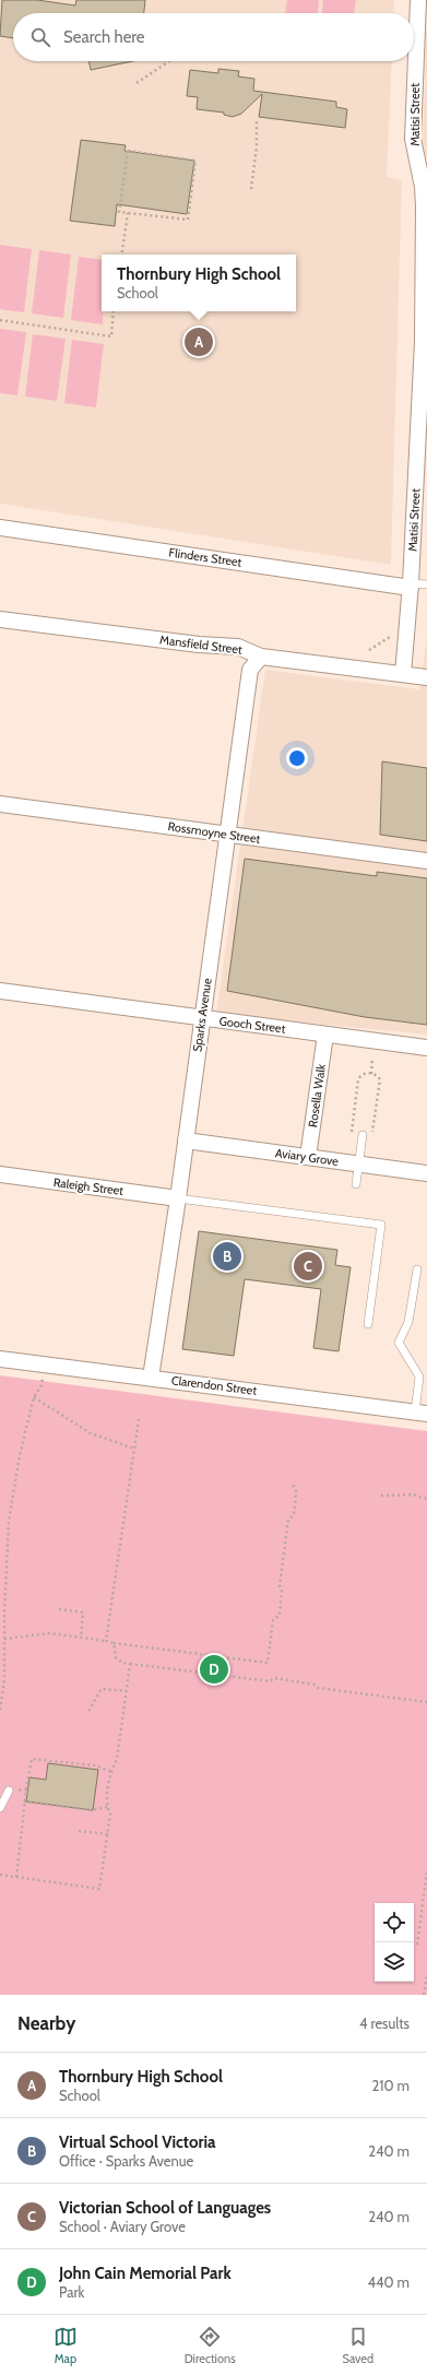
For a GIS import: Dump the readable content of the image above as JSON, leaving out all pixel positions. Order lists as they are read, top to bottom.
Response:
{
  "streets": {
    "street": [
      "Matisi Street",
      "Flinders Street",
      "Mansfield Street",
      "Rossmoyne Street",
      "Sparks Avenue",
      "Gooch Street",
      "Rosella Walk",
      "Aviary Grove",
      "Raleigh Street",
      "Clarendon Street"
    ]
  },
  "crossings": [
    ["Matisi Street", "Flinders Street"],
    ["Matisi Street", "Mansfield Street"],
    ["Mansfield Street", "Sparks Avenue"],
    ["Rossmoyne Street", "Sparks Avenue"],
    ["Sparks Avenue", "Gooch Street"],
    ["Sparks Avenue", "Aviary Grove"],
    ["Sparks Avenue", "Raleigh Street"],
    ["Sparks Avenue", "Clarendon Street"],
    ["Gooch Street", "Rosella Walk"],
    ["Rosella Walk", "Aviary Grove"]
  ],
  "page": {
    "search": "Search here",
    "popup": ["Thornbury High School", "School"],
    "pins": [
      "A",
      "B",
      "C",
      "D"
    ],
    "heading": ["Nearby", "4 results"],
    "list": [
      {
        "mark": "A",
        "name": "Thornbury High School",
        "note": "School",
        "value": "210 m"
      },
      {
        "mark": "B",
        "name": "Virtual School Victoria",
        "note": "Office · Sparks Avenue",
        "value": "240 m"
      },
      {
        "mark": "C",
        "name": "Victorian School of Languages",
        "note": "School · Aviary Grove",
        "value": "240 m"
      },
      {
        "mark": "D",
        "name": "John Cain Memorial Park",
        "note": "Park",
        "value": "440 m"
      }
    ],
    "nav": ["Map", "Directions", "Saved"]
  }
}
